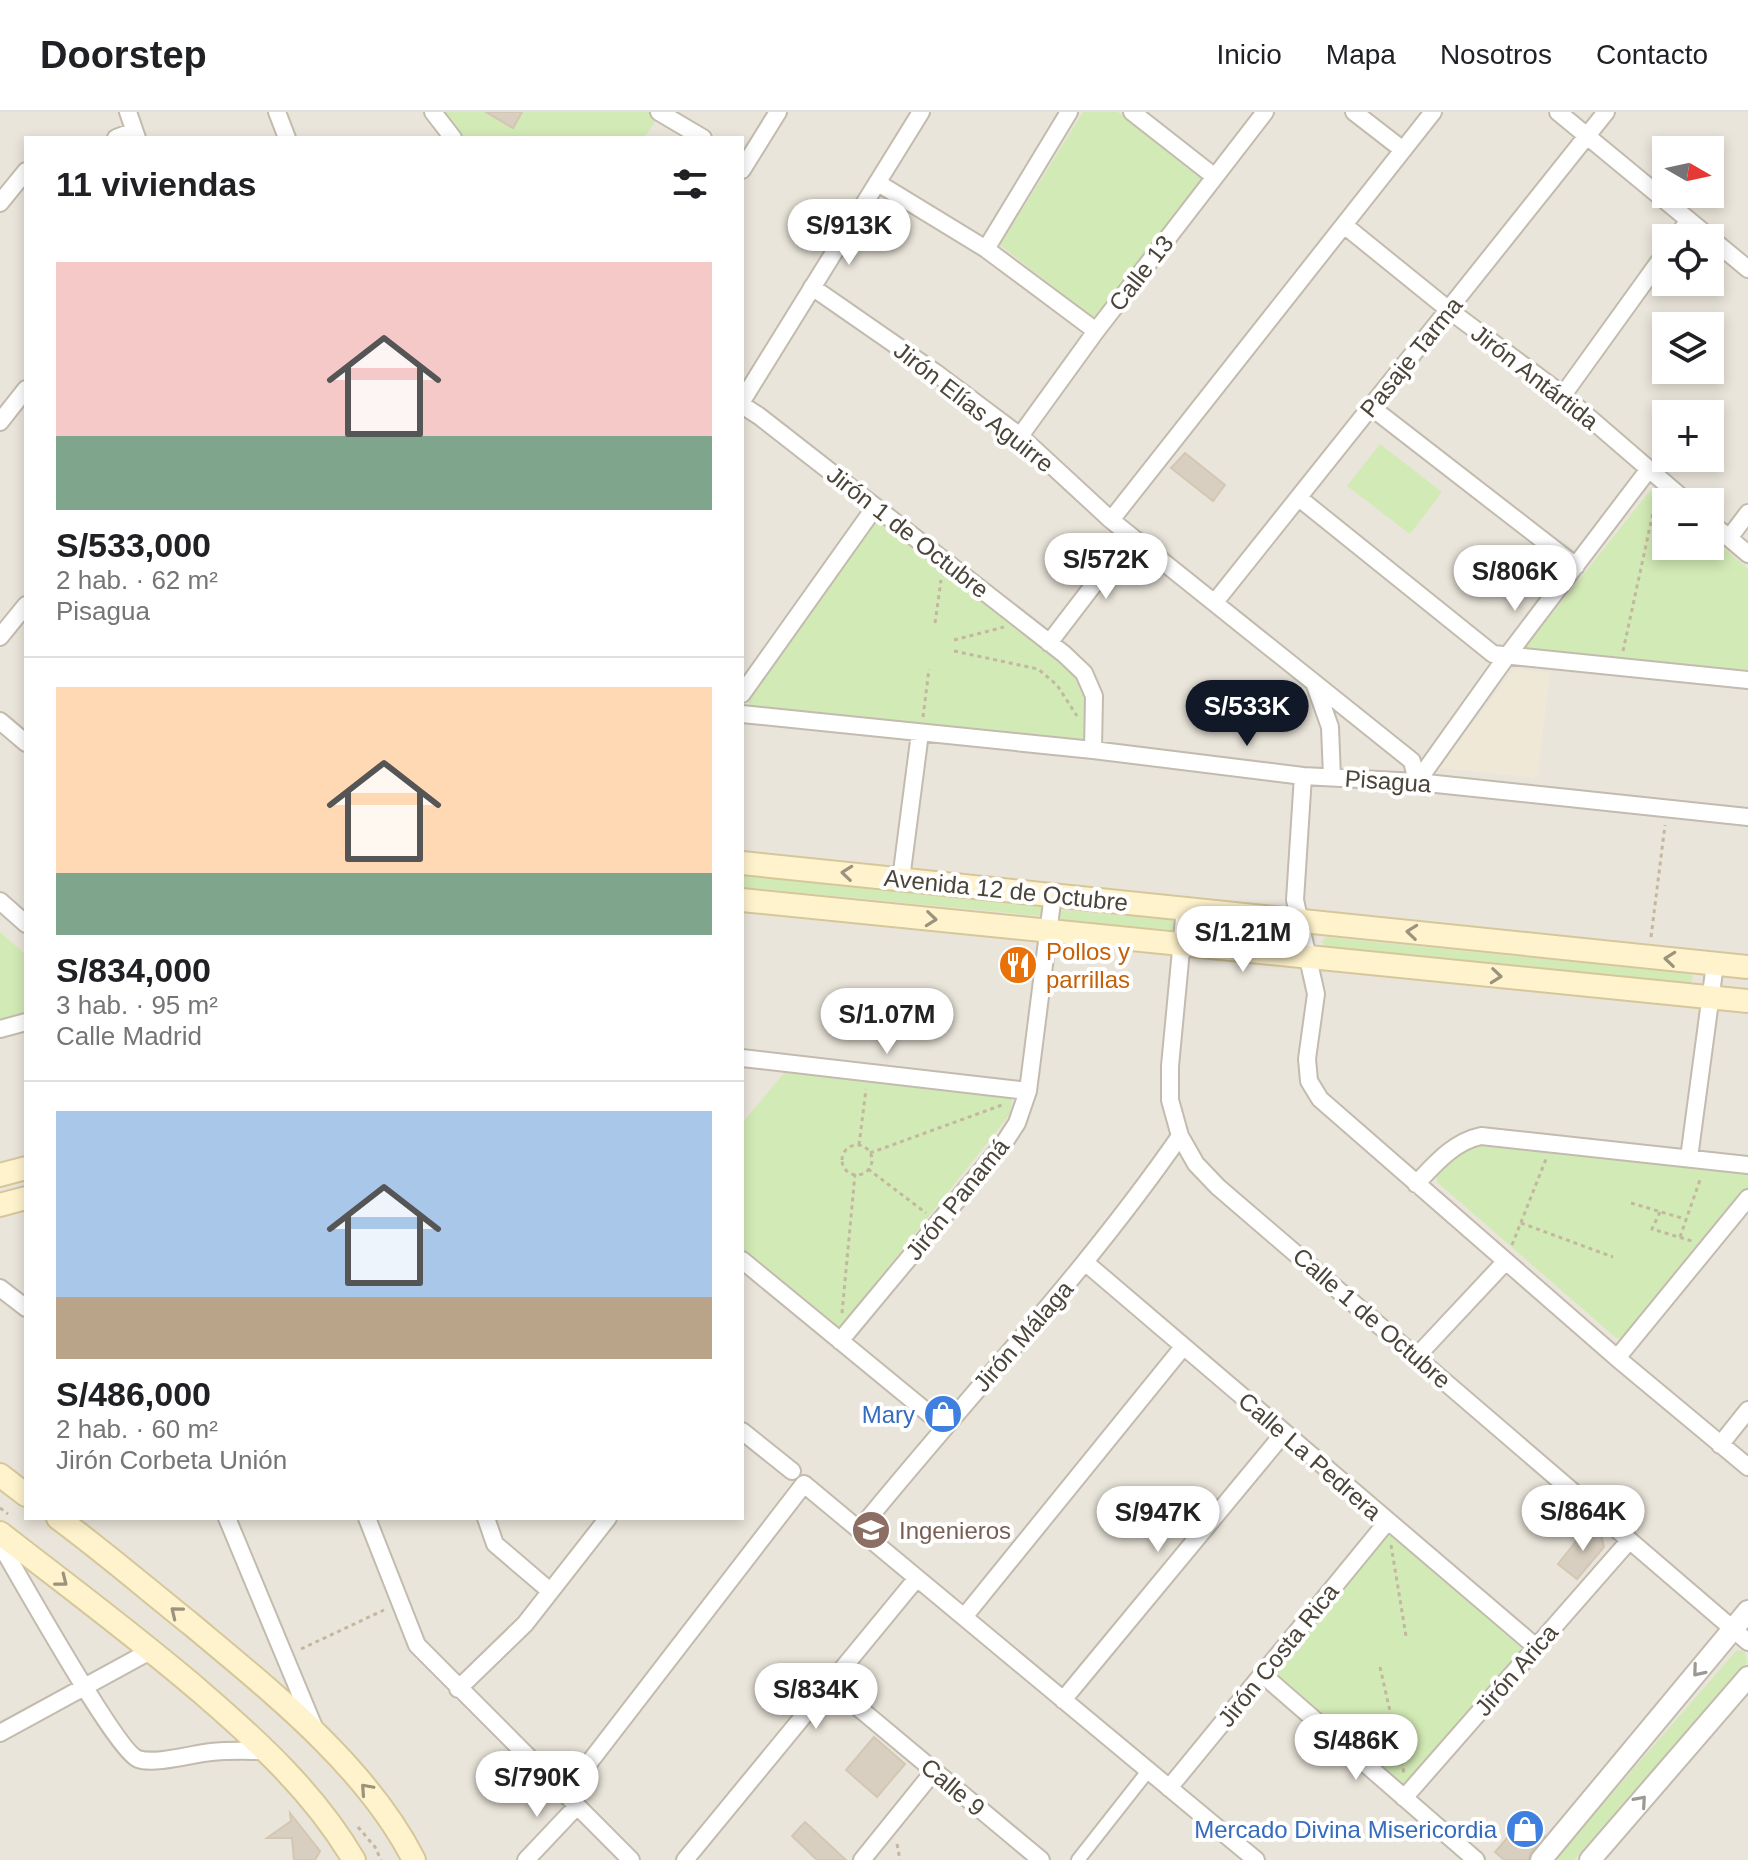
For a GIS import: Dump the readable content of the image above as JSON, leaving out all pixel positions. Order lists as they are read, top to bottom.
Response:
{
  "streets": {
    "main road": ["Avenida 12 de Octubre"],
    "street": [
      "Calle 13",
      "Pasaje Tarma",
      "Jirón Antártida",
      "Jirón Elías Aguirre",
      "Jirón 1 de Octubre",
      "Pisagua",
      "Jirón Panamá",
      "Calle 1 de Octubre",
      "Jirón Málaga",
      "Calle La Pedrera",
      "Jirón Costa Rica",
      "Jirón Arica",
      "Calle 9"
    ]
  },
  "crossings": [
    ["Calle 13", "Jirón Elías Aguirre"],
    ["Pasaje Tarma", "Jirón Antártida"],
    ["Pasaje Tarma", "Jirón Elías Aguirre"],
    ["Jirón Elías Aguirre", "Pisagua"],
    ["Jirón 1 de Octubre", "Pisagua"],
    ["Avenida 12 de Octubre", "Jirón Panamá"],
    ["Avenida 12 de Octubre", "Calle 1 de Octubre"],
    ["Calle 1 de Octubre", "Jirón Málaga"],
    ["Calle 1 de Octubre", "Jirón Arica"],
    ["Jirón Málaga", "Calle La Pedrera"],
    ["Calle La Pedrera", "Jirón Costa Rica"],
    ["Calle La Pedrera", "Jirón Arica"]
  ],
  "places": {
    "restaurant": ["Pollos y parrillas"],
    "shop": ["Mary", "Mercado Divina Misericordia"],
    "school or university": ["Ingenieros"]
  },
  "north": "right",
  "page": {
    "header": "Doorstep",
    "nav": [
      "Inicio",
      "Mapa",
      "Nosotros",
      "Contacto"
    ],
    "map_buttons": ["+", "−"],
    "heading": "11 viviendas",
    "price": [
      "S/913K",
      "S/572K",
      "S/806K",
      "S/533K",
      "S/1.21M",
      "S/1.07M",
      "S/864K",
      "S/947K",
      "S/834K",
      "S/486K",
      "S/790K"
    ],
    "list": [
      {
        "name": "S/533,000",
        "note": "2 hab. · 62 m² · Pisagua"
      },
      {
        "name": "S/834,000",
        "note": "3 hab. · 95 m² · Calle Madrid"
      },
      {
        "name": "S/486,000",
        "note": "2 hab. · 60 m² · Jirón Corbeta Unión"
      }
    ]
  }
}
